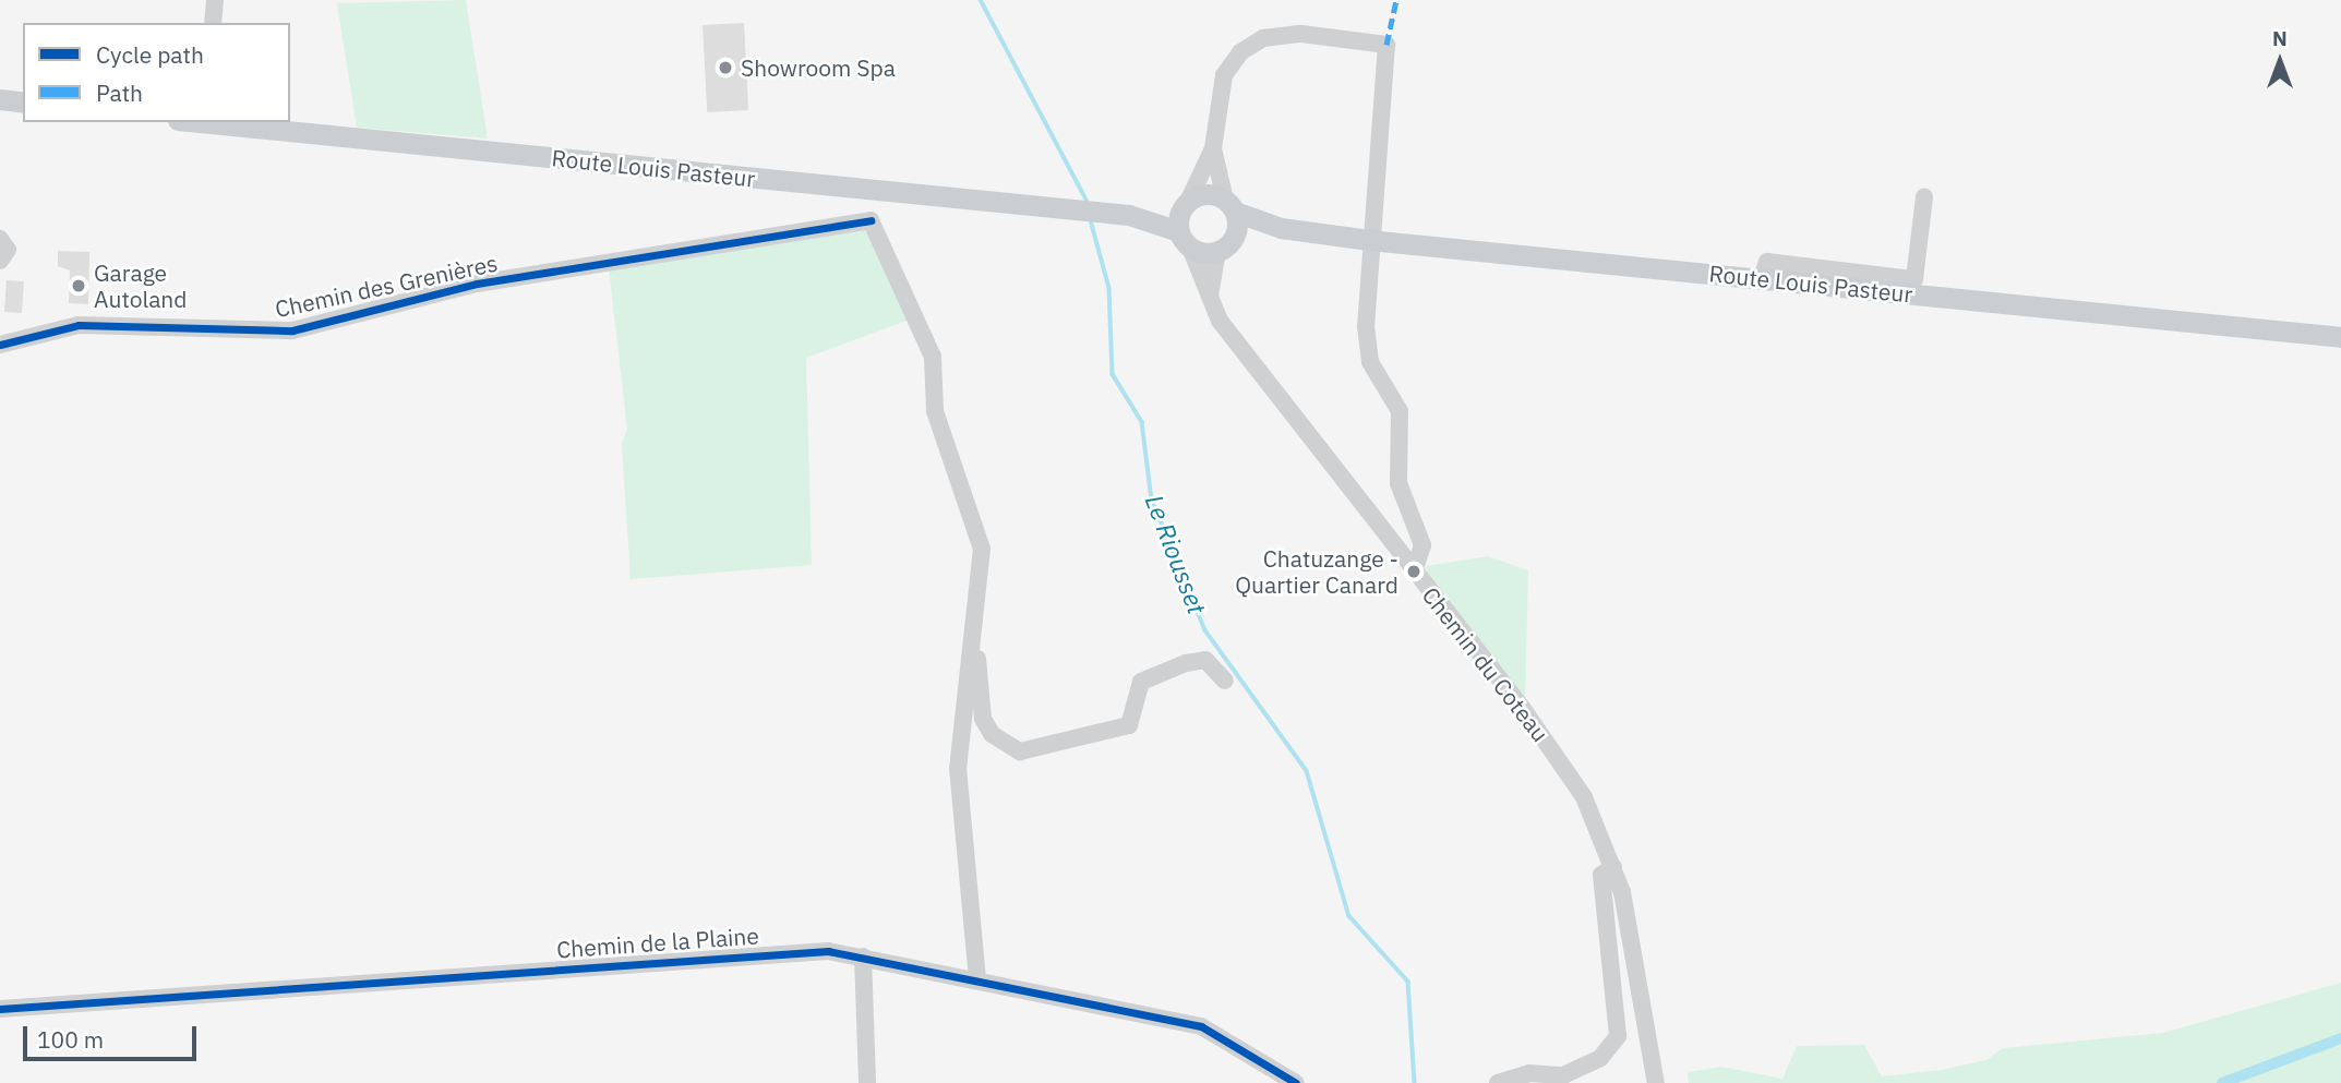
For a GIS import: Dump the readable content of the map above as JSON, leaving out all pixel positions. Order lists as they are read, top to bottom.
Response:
{
  "streets": {
    "main road": ["Route Louis Pasteur"],
    "street": ["Chemin des Grenières", "Chemin du Coteau", "Chemin de la Plaine"]
  },
  "crossings": [
    ["Route Louis Pasteur", "Chemin du Coteau"]
  ],
  "water": ["Le Riousset"],
  "places": ["Showroom Spa", "Garage Autoland", "Chatuzange - Quartier Canard"],
  "legend": ["Cycle path", "Path"],
  "scale_bar": "100 m",
  "north": "top"
}
